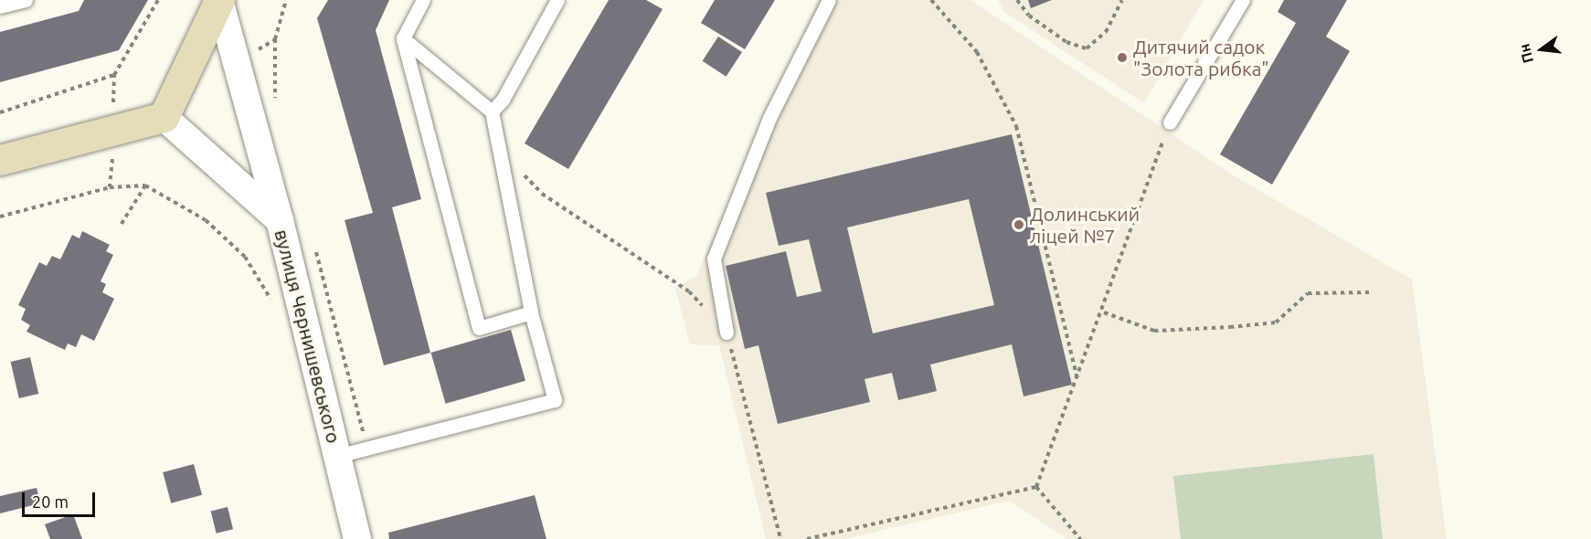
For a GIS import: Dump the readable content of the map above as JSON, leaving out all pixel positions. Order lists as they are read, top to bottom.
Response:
{
  "streets": {
    "street": ["вулиця Чернишевського"]
  },
  "places": ["Дитячий садок \"Золота рибка\"", "Долинський ліцей №7"],
  "scale_bar": "20 m",
  "north": "left"
}
